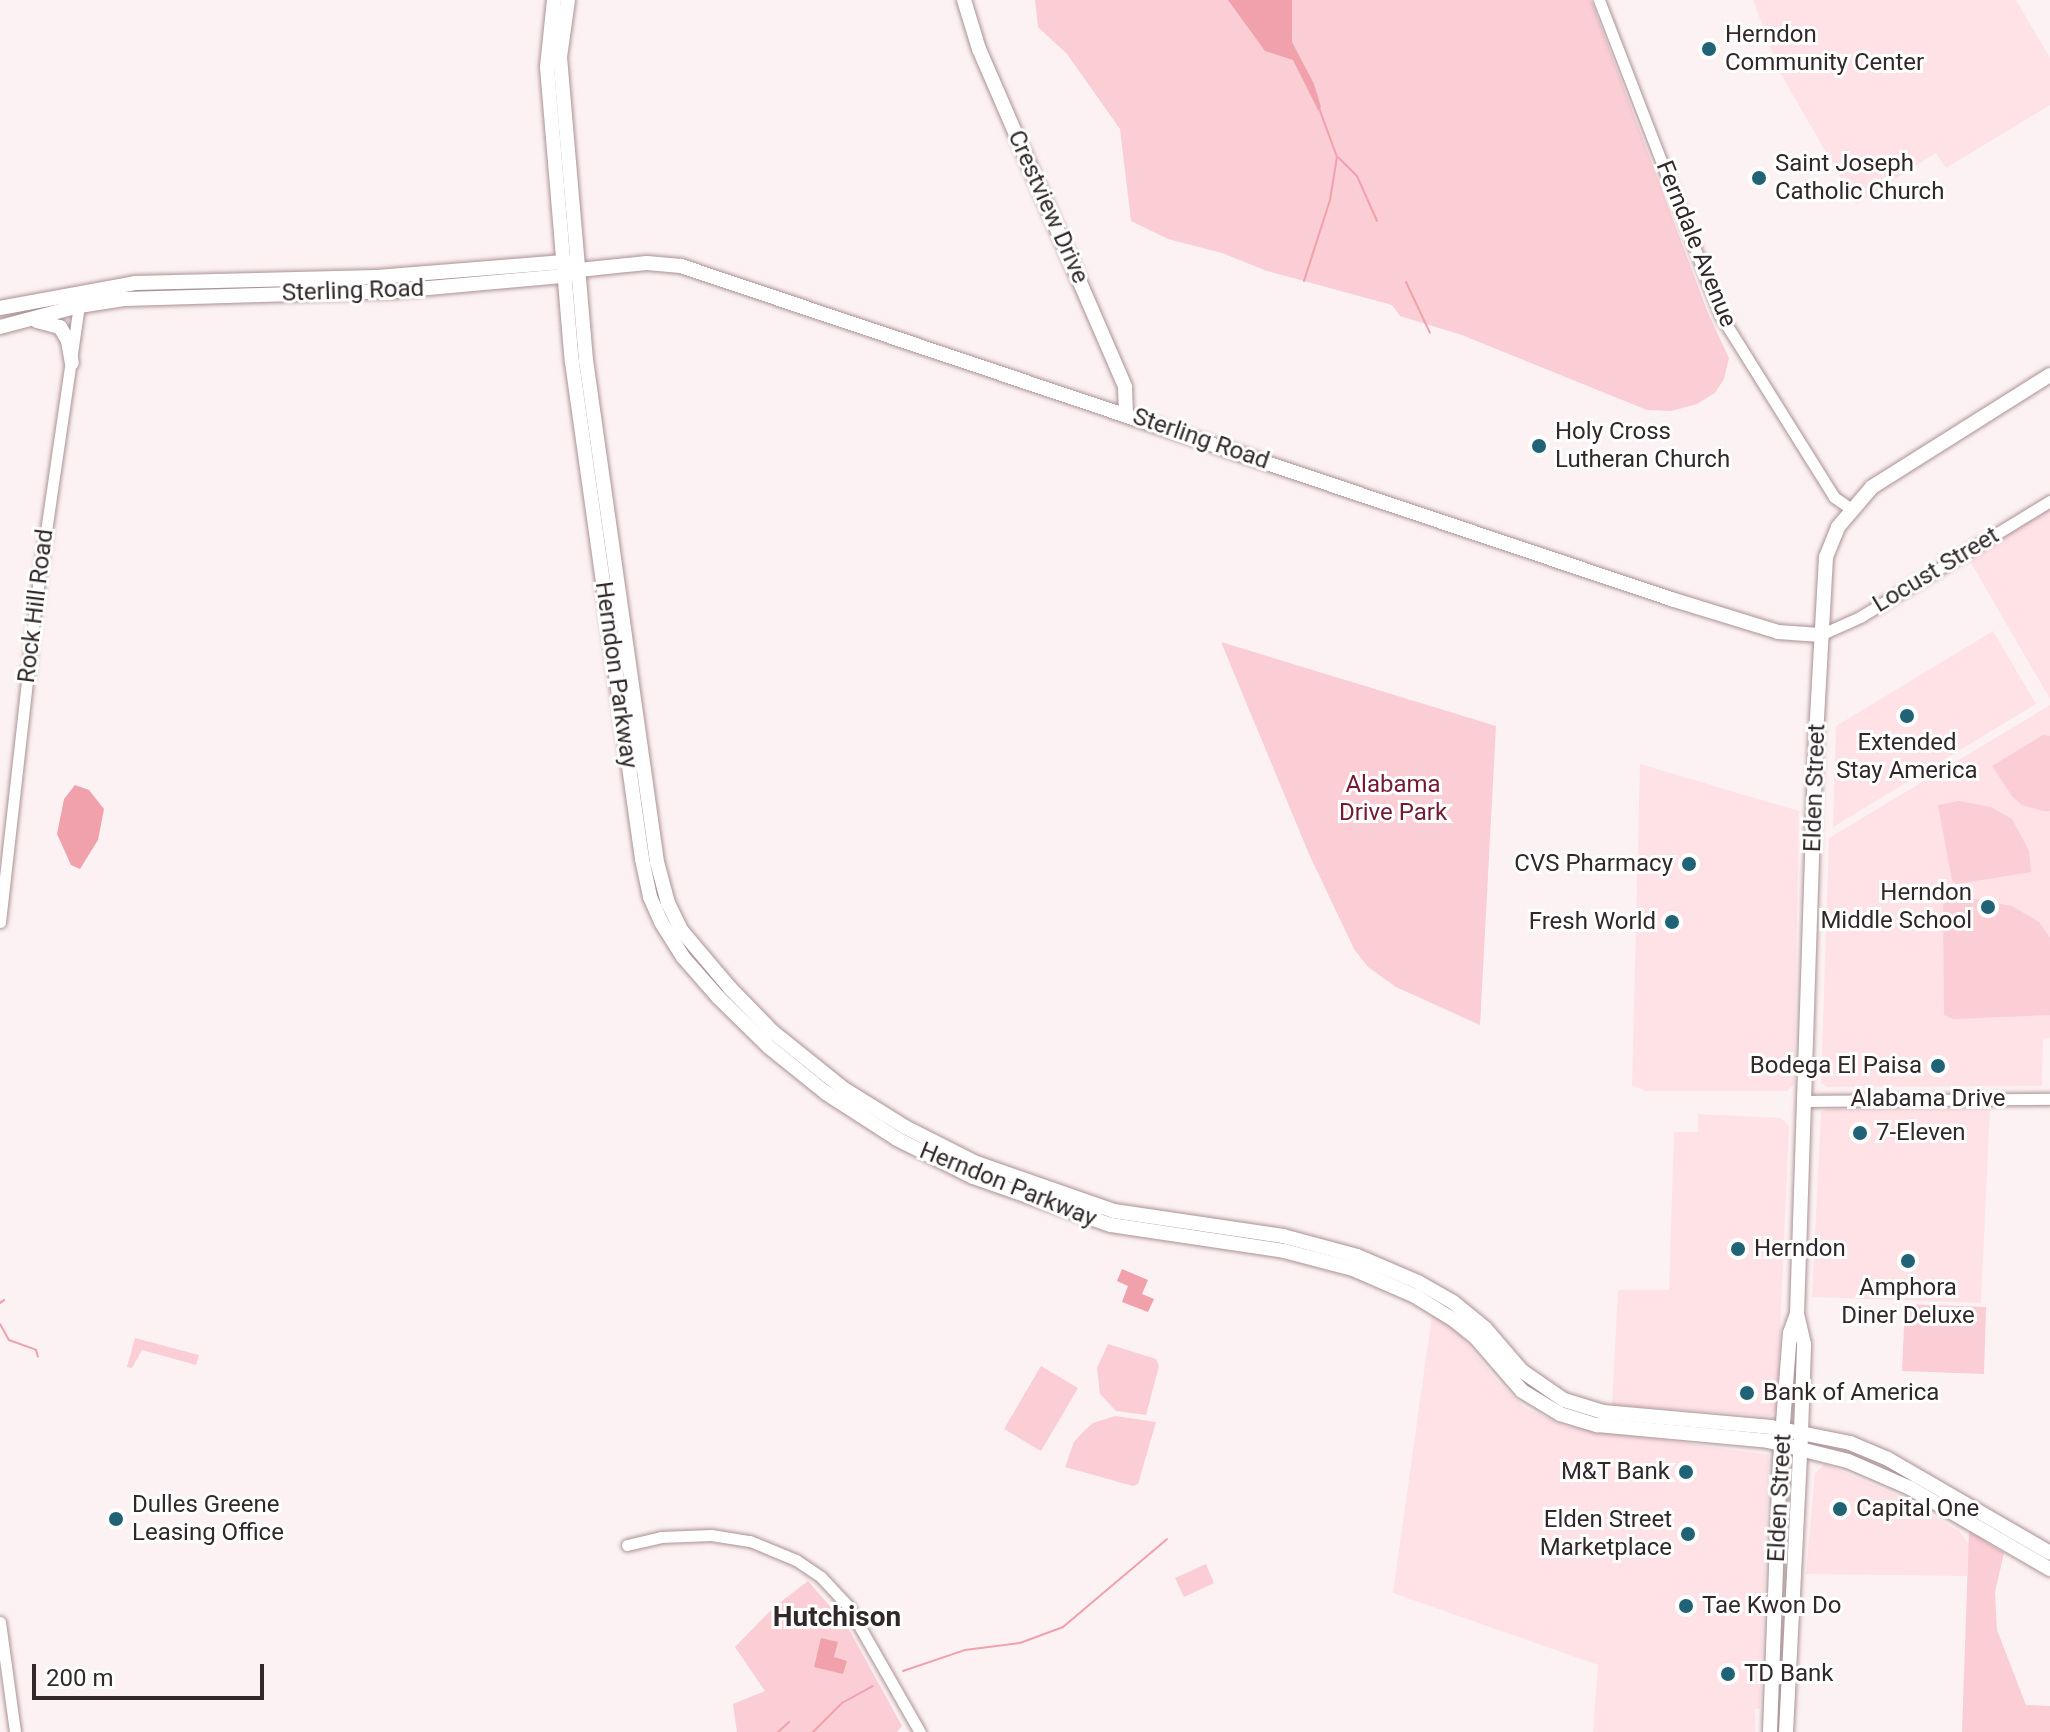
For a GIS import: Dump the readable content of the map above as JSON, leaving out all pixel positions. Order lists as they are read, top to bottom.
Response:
{
  "streets": {
    "main road": [
      "Crestview Drive",
      "Sterling Road",
      "Herndon Parkway",
      "Elden Street"
    ],
    "street": [
      "Ferndale Avenue",
      "Locust Street",
      "Rock Hill Road",
      "Alabama Drive"
    ]
  },
  "crossings": [
    ["Crestview Drive", "Sterling Road"],
    ["Ferndale Avenue", "Elden Street"],
    ["Sterling Road", "Locust Street"],
    ["Sterling Road", "Rock Hill Road"],
    ["Sterling Road", "Herndon Parkway"],
    ["Sterling Road", "Elden Street"],
    ["Locust Street", "Elden Street"],
    ["Herndon Parkway", "Elden Street"],
    ["Elden Street", "Alabama Drive"]
  ],
  "districts": ["Hutchison"],
  "parks": ["Alabama Drive Park"],
  "places": [
    "Herndon Community Center",
    "Saint Joseph Catholic Church",
    "Holy Cross Lutheran Church",
    "Extended Stay America",
    "CVS Pharmacy",
    "Herndon Middle School",
    "Fresh World",
    "Bodega El Paisa",
    "7-Eleven",
    "Herndon",
    "Amphora Diner Deluxe",
    "Bank of America",
    "M&T Bank",
    "Capital One",
    "Dulles Greene Leasing Office",
    "Elden Street Marketplace",
    "Tae Kwon Do",
    "TD Bank"
  ],
  "scale_bar": "200 m"
}
